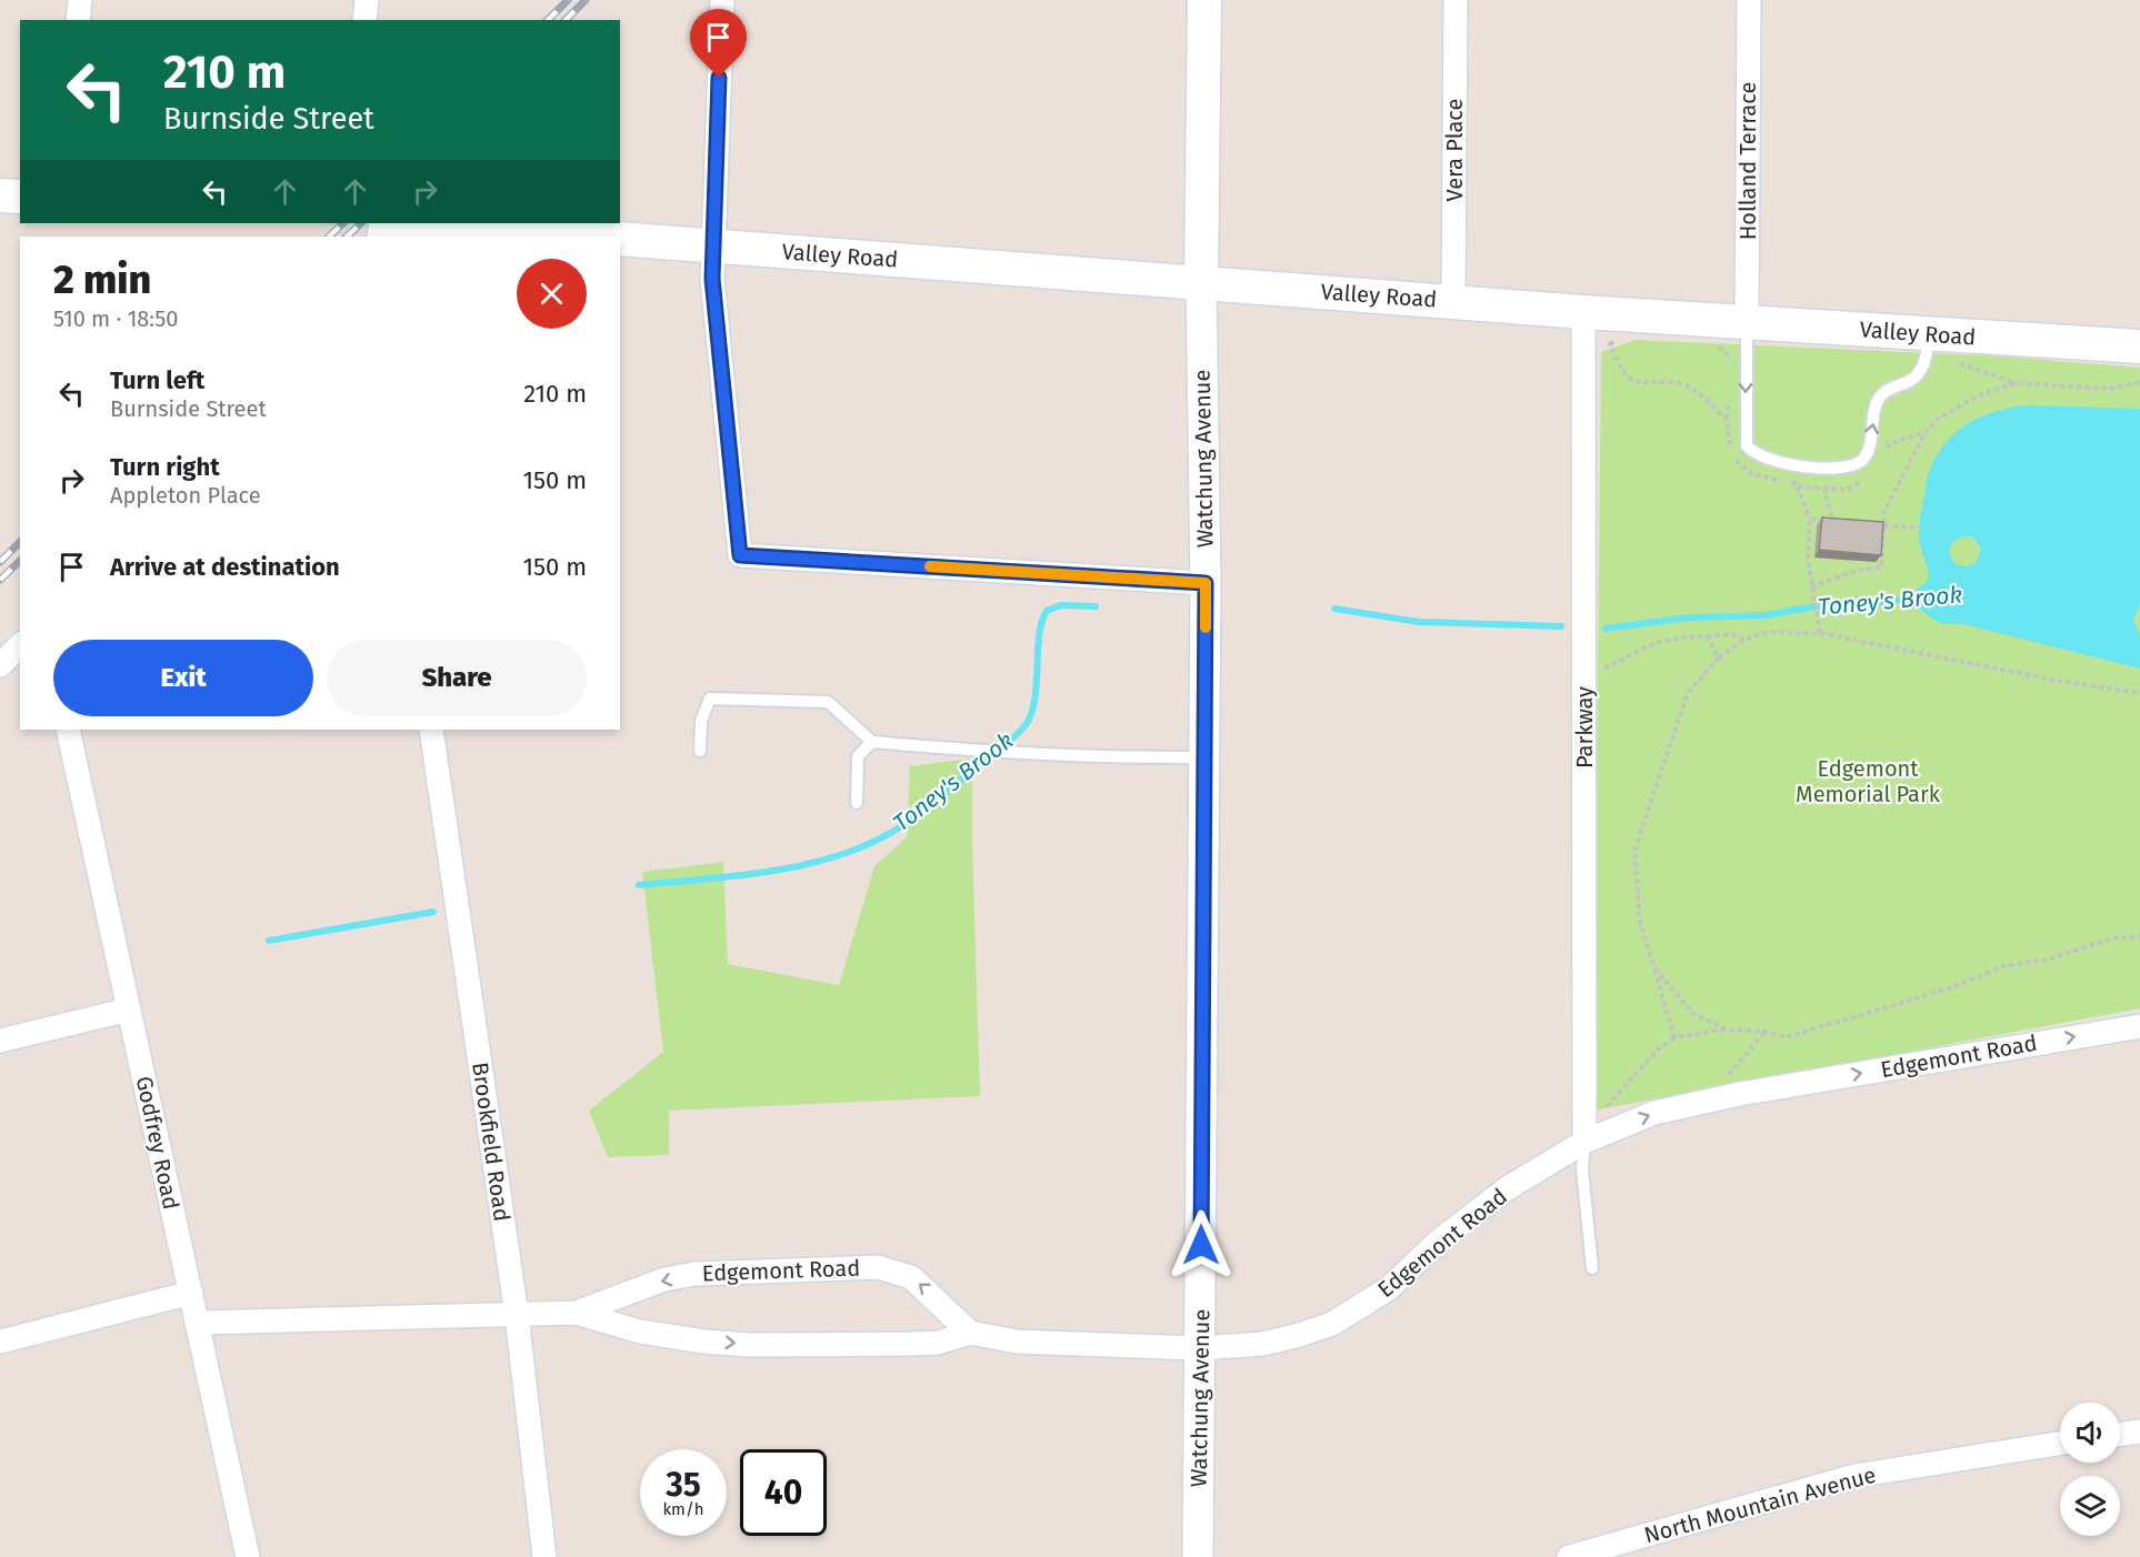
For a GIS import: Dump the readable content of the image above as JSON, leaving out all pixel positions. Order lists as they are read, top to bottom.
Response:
{
  "streets": {
    "main road": ["Valley Road", "Watchung Avenue"],
    "street": [
      "Vera Place",
      "Holland Terrace",
      "Parkway",
      "Edgemont Road",
      "Brookfield Road",
      "Godfrey Road",
      "North Mountain Avenue"
    ]
  },
  "crossings": [
    ["Vera Place", "Valley Road"],
    ["Holland Terrace", "Valley Road"],
    ["Valley Road", "Watchung Avenue"],
    ["Valley Road", "Parkway"],
    ["Watchung Avenue", "Edgemont Road"],
    ["Parkway", "Edgemont Road"],
    ["Edgemont Road", "Brookfield Road"],
    ["Edgemont Road", "Godfrey Road"]
  ],
  "water": ["Toney's Brook"],
  "parks": ["Edgemont Memorial Park"],
  "page": {
    "turn": ["210 m", "Burnside Street"],
    "heading": ["2 min", "510 m · 18:50"],
    "list": [
      {
        "name": "Turn left",
        "note": "Burnside Street",
        "value": "210 m"
      },
      {
        "name": "Turn right",
        "note": "Appleton Place",
        "value": "150 m"
      },
      {
        "name": "Arrive at destination",
        "value": "150 m"
      }
    ],
    "buttons": ["Exit", "Share"],
    "speed": "35 km/h",
    "limit": "40"
  }
}
